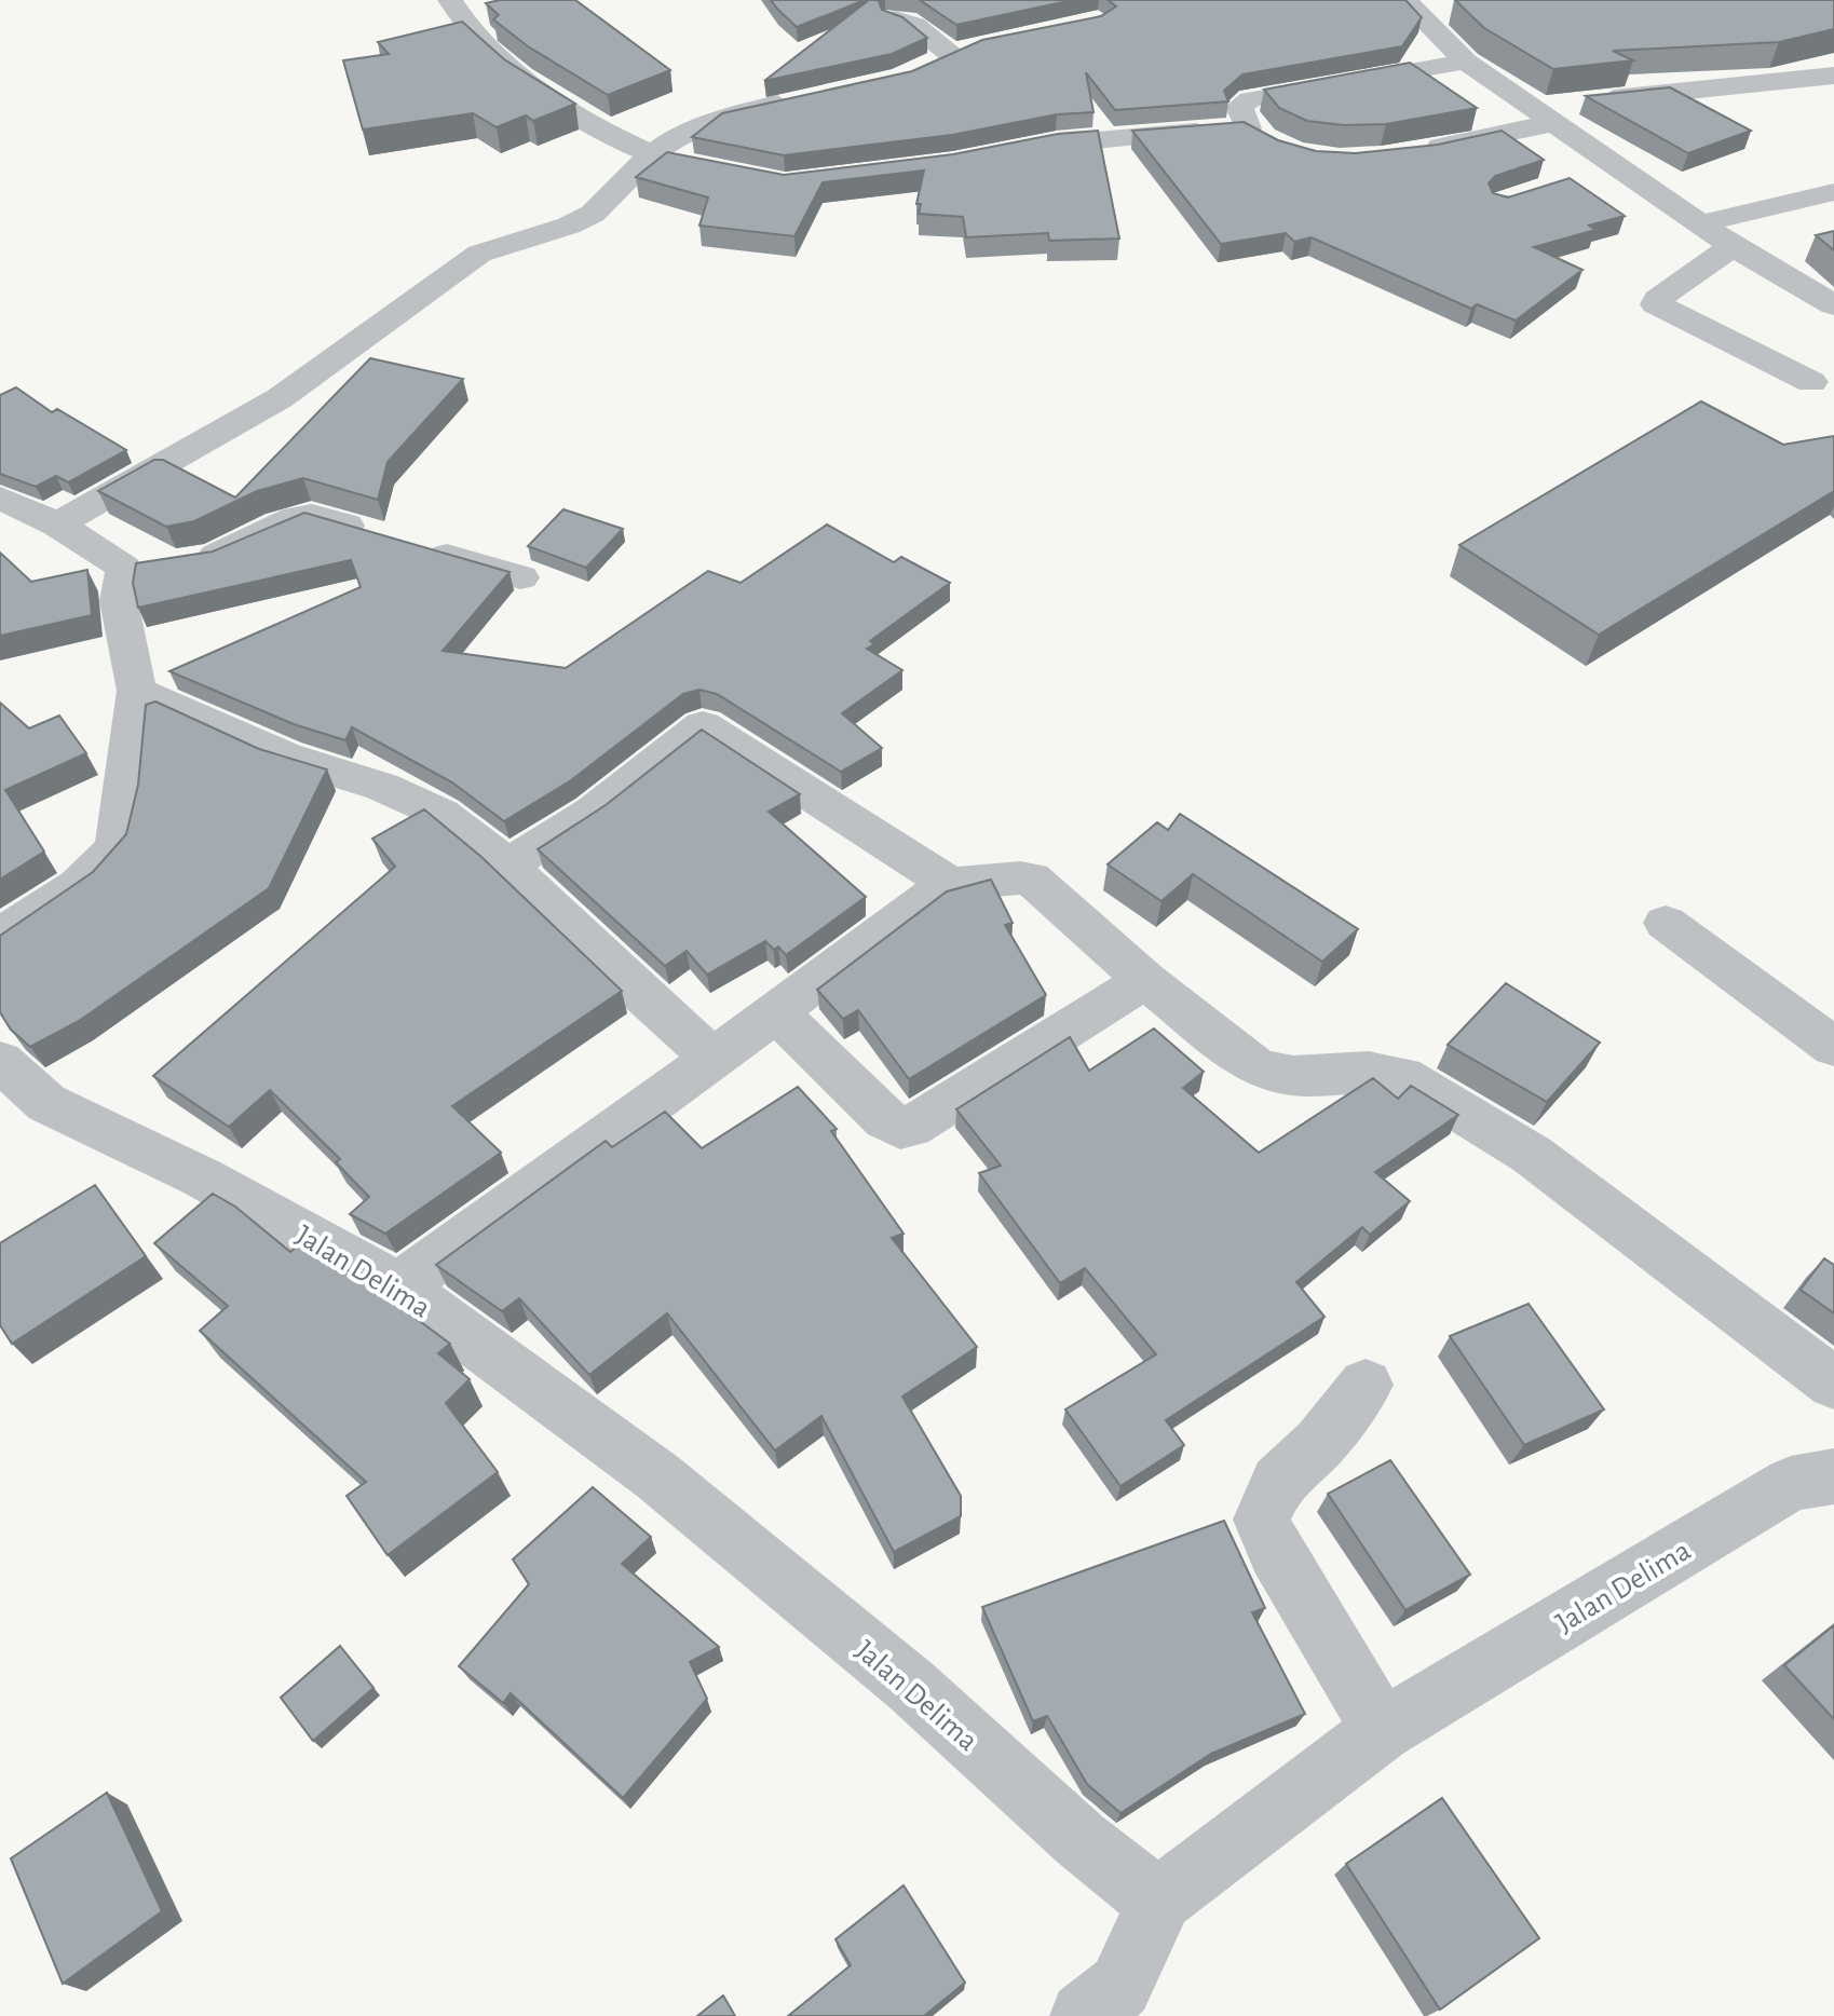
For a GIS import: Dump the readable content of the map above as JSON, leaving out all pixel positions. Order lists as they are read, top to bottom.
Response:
{
  "streets": {
    "street": ["Jalan Delima"]
  }
}
